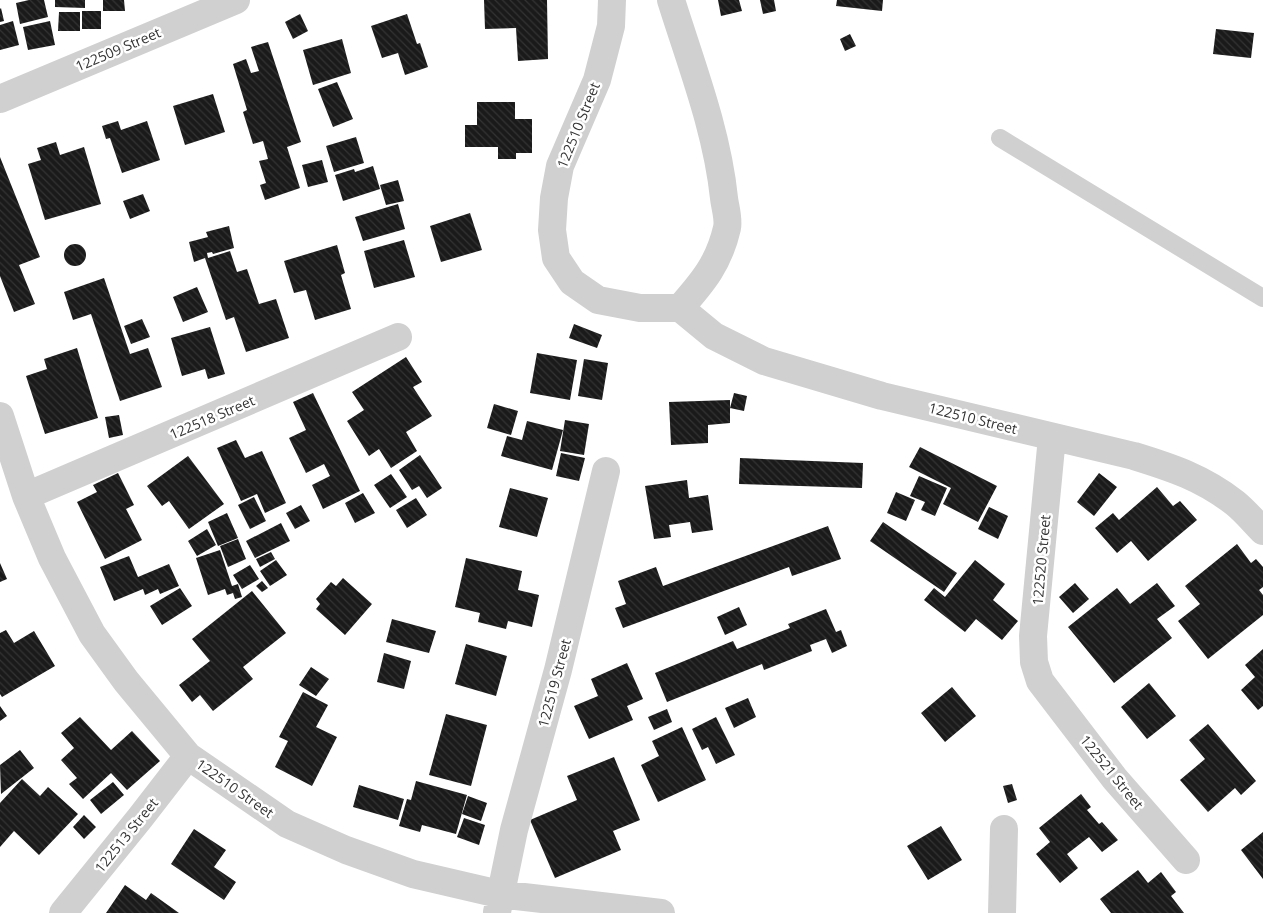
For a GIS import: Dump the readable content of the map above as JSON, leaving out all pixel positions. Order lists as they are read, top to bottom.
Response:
{
  "streets": {
    "street": [
      "122509 Street",
      "122510 Street",
      "122518 Street",
      "122520 Street",
      "122519 Street",
      "122521 Street",
      "122513 Street"
    ]
  },
  "crossings": [
    ["122510 Street", "122518 Street"],
    ["122510 Street", "122520 Street"],
    ["122510 Street", "122519 Street"],
    ["122510 Street", "122513 Street"],
    ["122520 Street", "122521 Street"]
  ]
}
